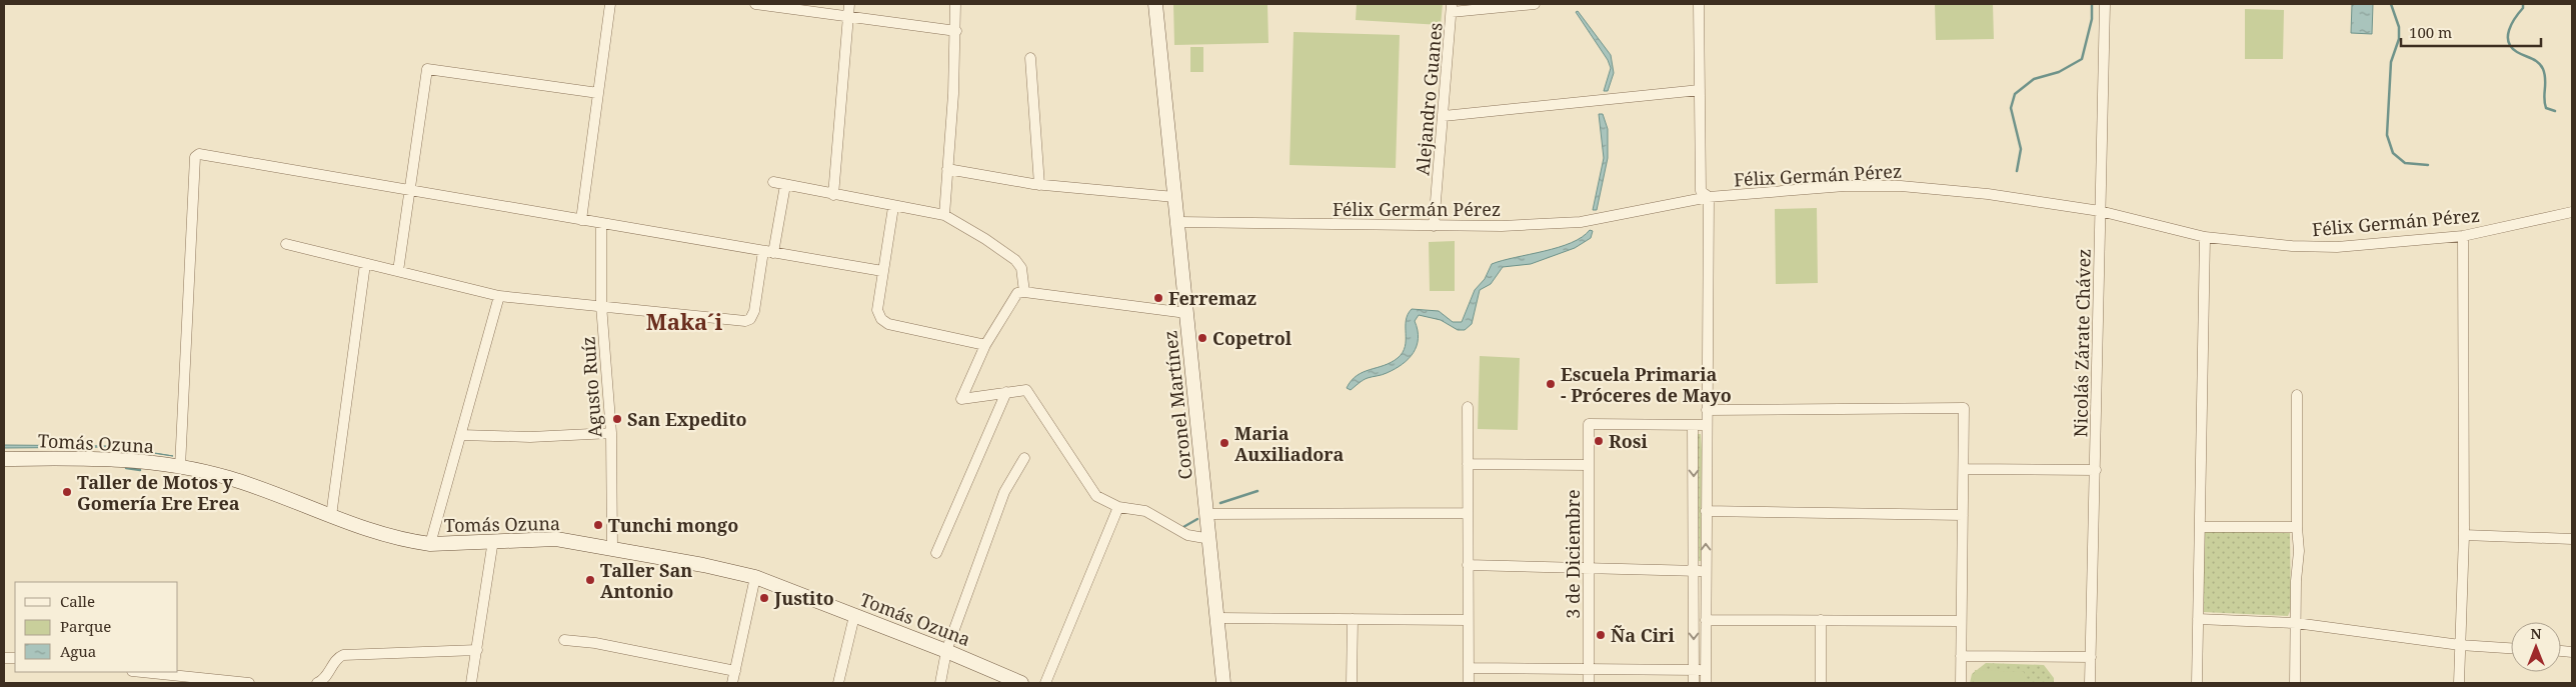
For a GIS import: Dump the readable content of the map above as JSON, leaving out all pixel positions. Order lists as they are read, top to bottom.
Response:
{
  "streets": {
    "street": [
      "Alejandro Guanes",
      "Félix Germán Pérez",
      "Nicolás Zárate Chávez",
      "Agusto Ruíz",
      "Coronel Martínez",
      "Tomás Ozuna",
      "3 de Diciembre"
    ]
  },
  "crossings": [
    ["Alejandro Guanes", "Félix Germán Pérez"],
    ["Félix Germán Pérez", "Nicolás Zárate Chávez"],
    ["Félix Germán Pérez", "Coronel Martínez"],
    ["Agusto Ruíz", "Tomás Ozuna"]
  ],
  "districts": ["Maka´i"],
  "places": [
    "Ferremaz",
    "Copetrol",
    "Escuela Primaria - Próceres de Mayo",
    "San Expedito",
    "Rosi",
    "Maria Auxiliadora",
    "Taller de Motos y Gomería Ere Erea",
    "Tunchi mongo",
    "Taller San Antonio",
    "Justito",
    "Ña Ciri"
  ],
  "legend": ["Calle", "Parque", "Agua"],
  "scale_bar": "100 m",
  "north": "top"
}
